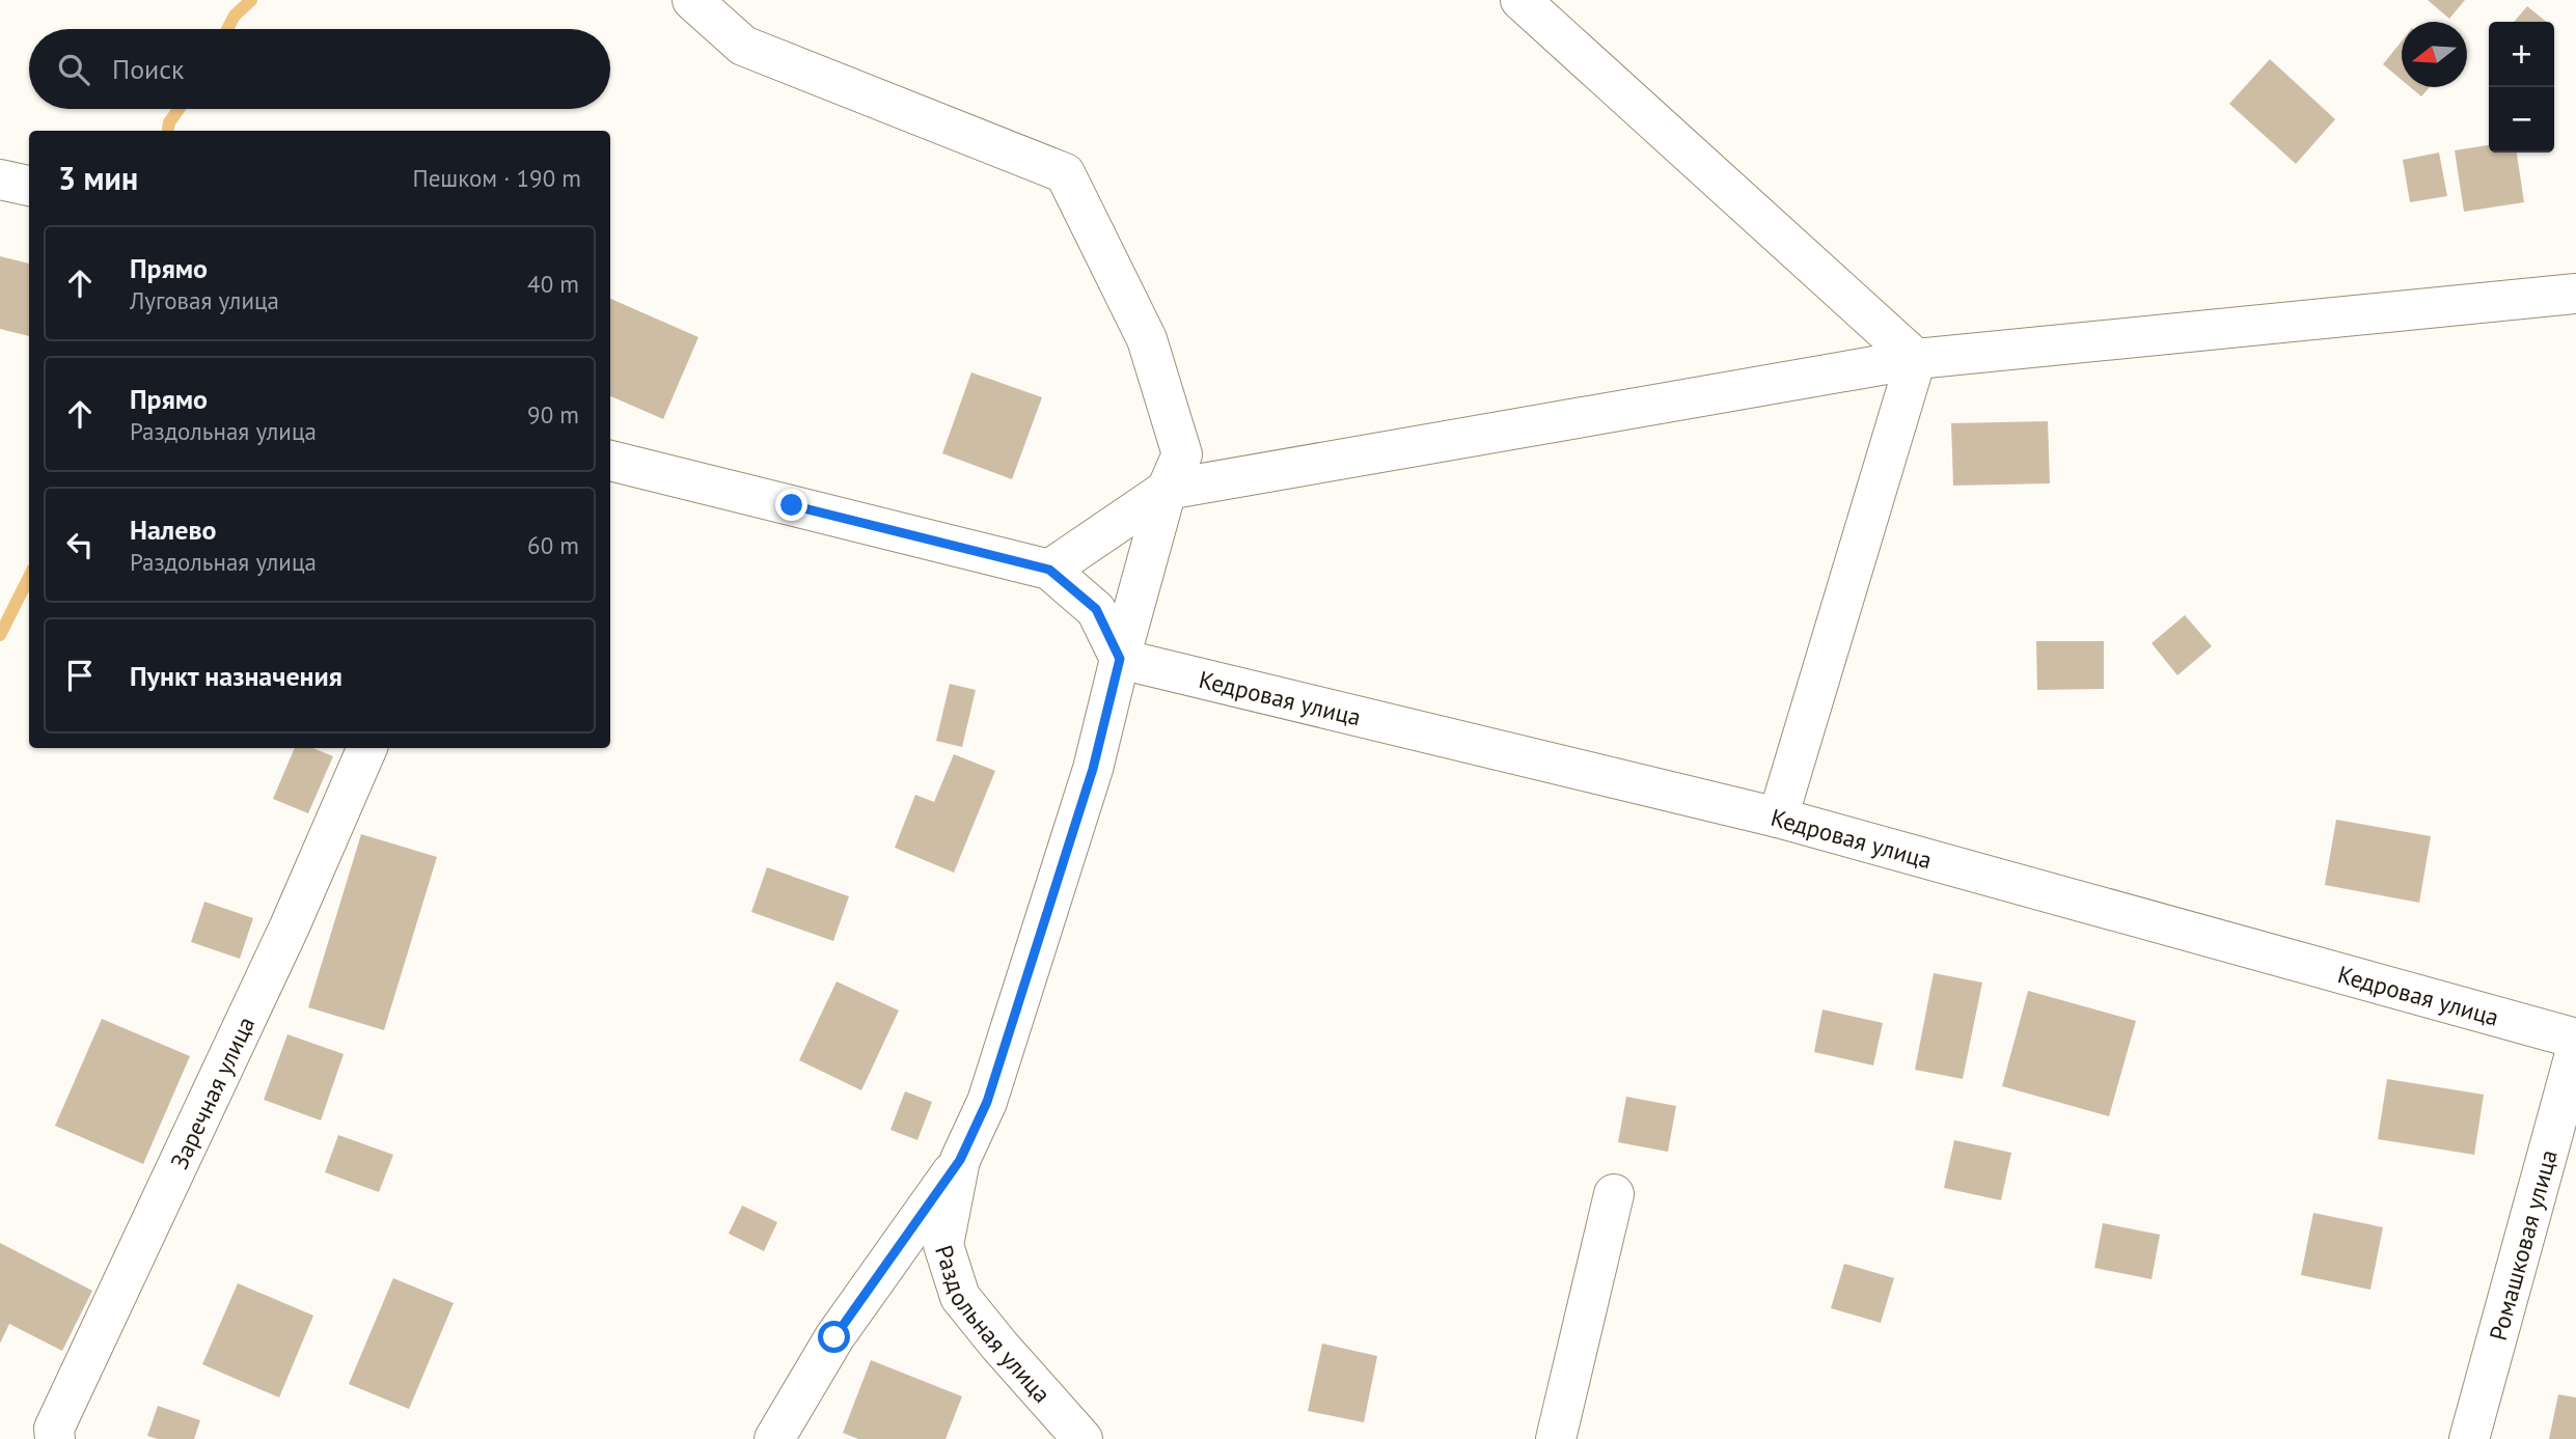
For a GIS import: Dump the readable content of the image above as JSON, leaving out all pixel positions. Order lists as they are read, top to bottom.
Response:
{
  "streets": {
    "street": [
      "Кедровая улица",
      "Заречная улица",
      "Ромашковая улица",
      "Раздольная улица"
    ]
  },
  "crossings": [
    ["Кедровая улица", "Раздольная улица"]
  ],
  "north": "left",
  "page": {
    "map_buttons": ["+", "−"],
    "search": "Поиск",
    "heading": ["3 мин", "Пешком · 190 m"],
    "list": [
      ["Прямо", "Луговая улица", "40 m"],
      ["Прямо", "Раздольная улица", "90 m"],
      ["Налево", "Раздольная улица", "60 m"],
      "Пункт назначения"
    ]
  }
}
